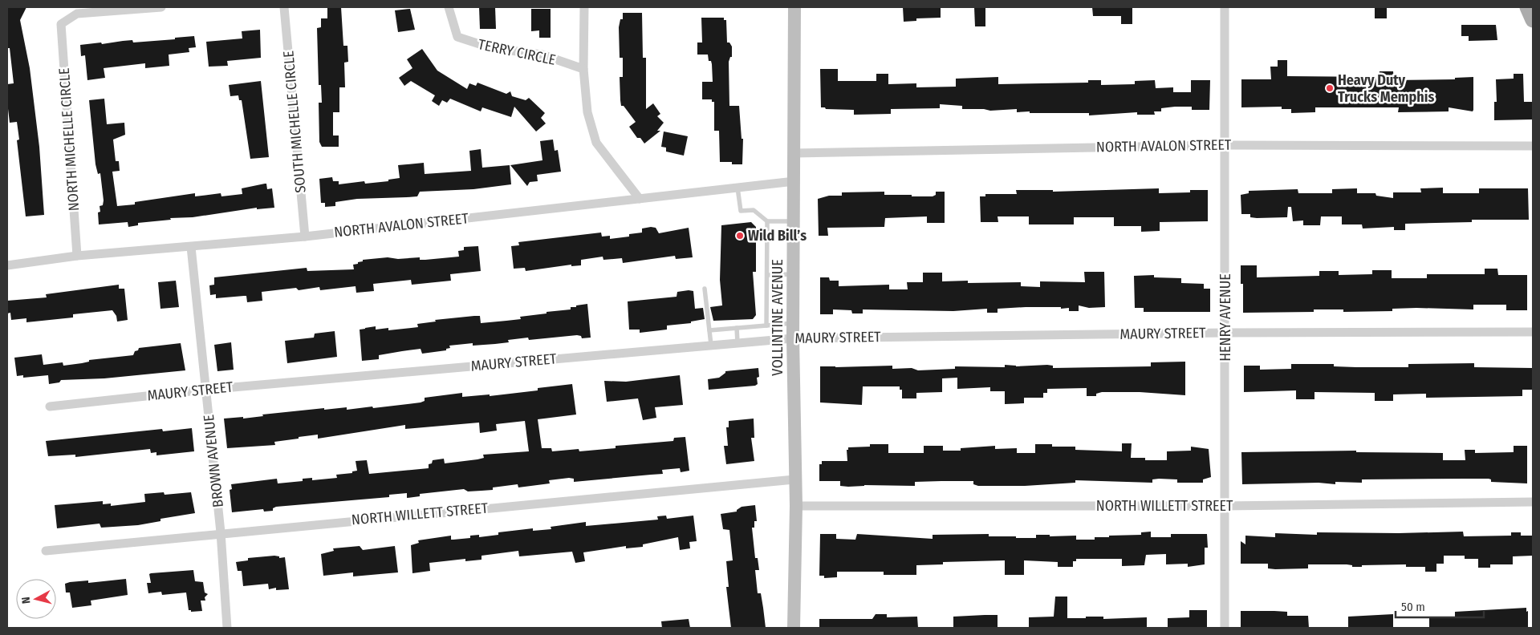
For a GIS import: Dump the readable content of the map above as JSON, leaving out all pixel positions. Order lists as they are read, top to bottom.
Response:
{
  "streets": {
    "street": [
      "TERRY CIRCLE",
      "SOUTH MICHELLE CIRCLE",
      "NORTH MICHELLE CIRCLE",
      "NORTH AVALON STREET",
      "VOLLINTINE AVENUE",
      "HENRY AVENUE",
      "MAURY STREET",
      "BROWN AVENUE",
      "NORTH WILLETT STREET"
    ]
  },
  "crossings": [
    ["SOUTH MICHELLE CIRCLE", "NORTH AVALON STREET"],
    ["NORTH MICHELLE CIRCLE", "NORTH AVALON STREET"],
    ["NORTH AVALON STREET", "VOLLINTINE AVENUE"],
    ["NORTH AVALON STREET", "HENRY AVENUE"],
    ["NORTH AVALON STREET", "BROWN AVENUE"],
    ["VOLLINTINE AVENUE", "MAURY STREET"],
    ["VOLLINTINE AVENUE", "NORTH WILLETT STREET"],
    ["HENRY AVENUE", "MAURY STREET"],
    ["HENRY AVENUE", "NORTH WILLETT STREET"],
    ["MAURY STREET", "BROWN AVENUE"],
    ["BROWN AVENUE", "NORTH WILLETT STREET"]
  ],
  "places": ["Heavy Duty Trucks Memphis", "Wild Bill’s"],
  "scale_bar": "50 m",
  "north": "left"
}
